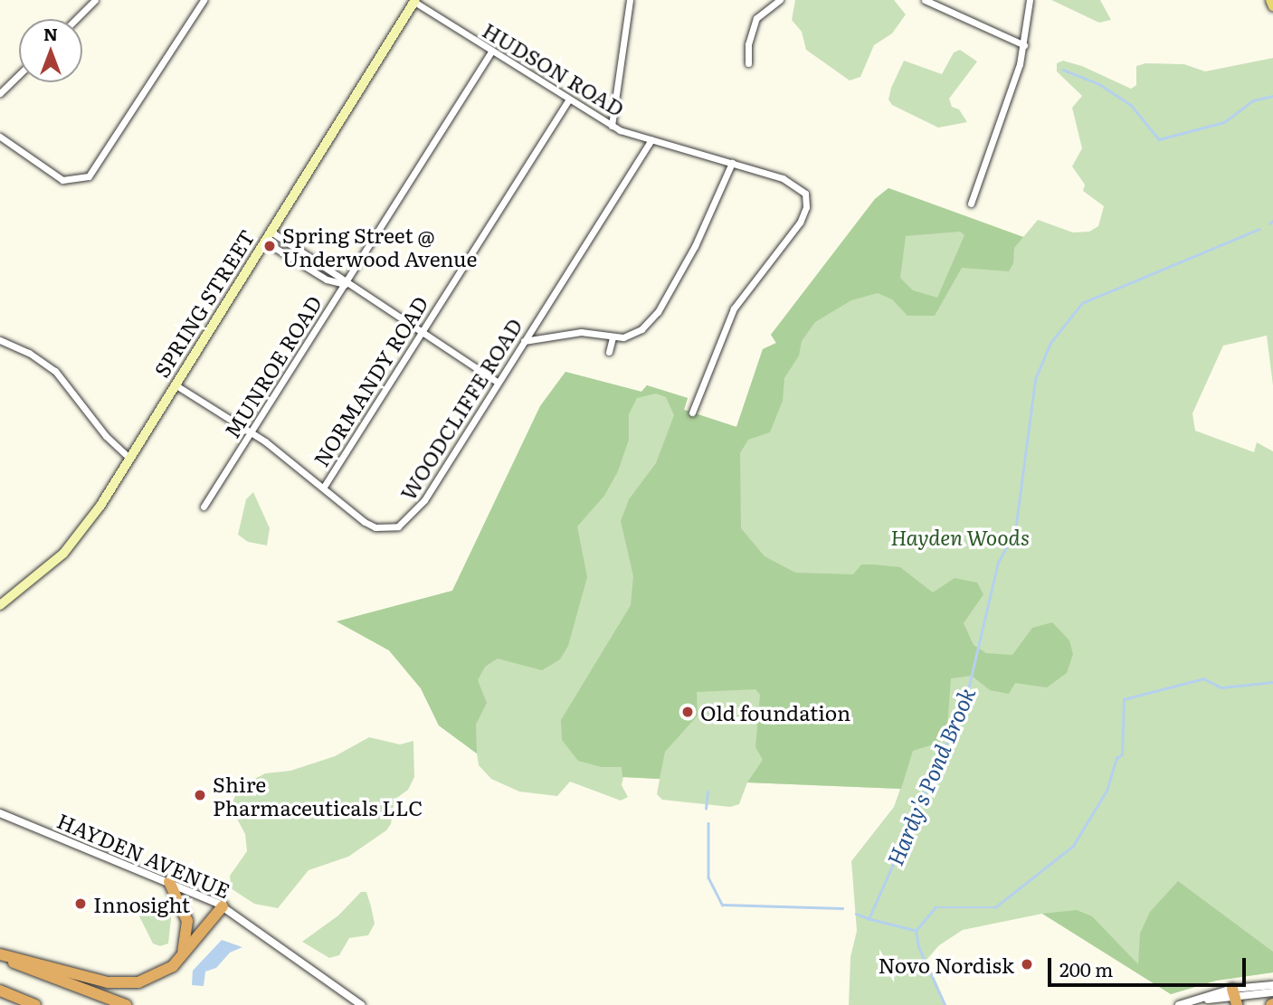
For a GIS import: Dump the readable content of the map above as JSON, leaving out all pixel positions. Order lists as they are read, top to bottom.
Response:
{
  "streets": {
    "main road": ["SPRING STREET"],
    "street": [
      "HUDSON ROAD",
      "MUNROE ROAD",
      "NORMANDY ROAD",
      "WOODCLIFFE ROAD",
      "HAYDEN AVENUE"
    ]
  },
  "crossings": [
    ["HUDSON ROAD", "SPRING STREET"],
    ["HUDSON ROAD", "MUNROE ROAD"],
    ["HUDSON ROAD", "NORMANDY ROAD"],
    ["HUDSON ROAD", "WOODCLIFFE ROAD"],
    ["SPRING STREET", "WOODCLIFFE ROAD"],
    ["MUNROE ROAD", "WOODCLIFFE ROAD"],
    ["NORMANDY ROAD", "WOODCLIFFE ROAD"]
  ],
  "water": ["Hardy's Pond Brook"],
  "parks": ["Hayden Woods"],
  "places": [
    "Spring Street @ Underwood Avenue",
    "Old foundation",
    "Shire Pharmaceuticals LLC",
    "Innosight",
    "Novo Nordisk"
  ],
  "scale_bar": "200 m",
  "north": "top"
}
